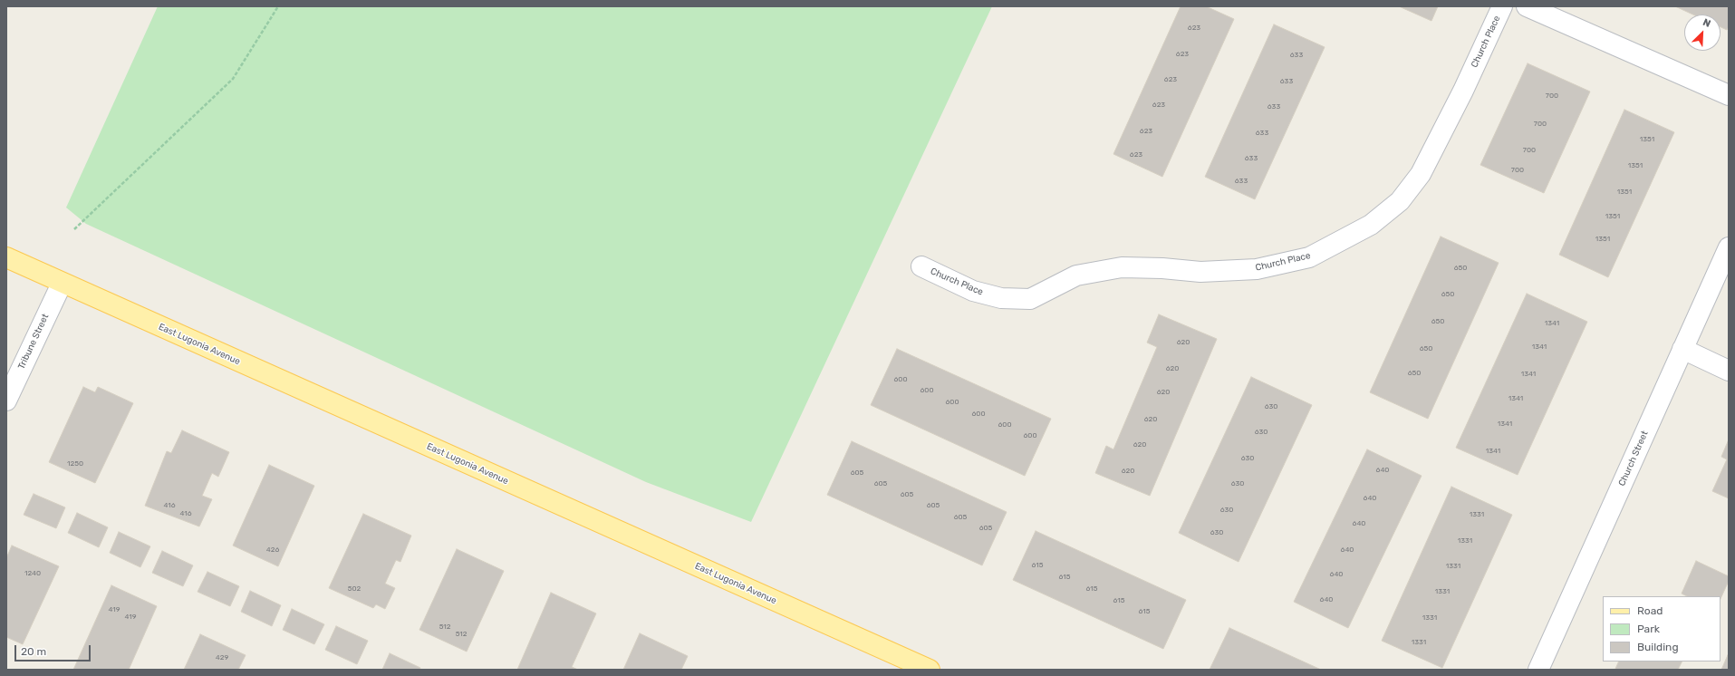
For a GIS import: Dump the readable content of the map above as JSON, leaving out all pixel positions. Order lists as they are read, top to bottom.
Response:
{
  "streets": {
    "main road": ["East Lugonia Avenue"],
    "street": ["Church Place", "Tribune Street", "Church Street"]
  },
  "crossings": [
    ["Tribune Street", "East Lugonia Avenue"]
  ],
  "house_numbers": [
    "623",
    "623",
    "633",
    "623",
    "633",
    "700",
    "623",
    "633",
    "700",
    "623",
    "633",
    "1351",
    "700",
    "623",
    "633",
    "1351",
    "700",
    "633",
    "1351",
    "1351",
    "1351",
    "650",
    "650",
    "650",
    "1341",
    "620",
    "1341",
    "650",
    "620",
    "650",
    "1341",
    "600",
    "600",
    "620",
    "1341",
    "600",
    "630",
    "600",
    "620",
    "1341",
    "600",
    "630",
    "600",
    "620",
    "1341",
    "630",
    "1250",
    "640",
    "620",
    "605",
    "605",
    "630",
    "605",
    "640",
    "416",
    "605",
    "630",
    "416",
    "1331",
    "605",
    "640",
    "605",
    "630",
    "1331",
    "426",
    "640",
    "615",
    "1331",
    "1240",
    "640",
    "615",
    "502",
    "615",
    "1331",
    "640",
    "615",
    "419",
    "615",
    "419",
    "1331",
    "512",
    "512",
    "1331",
    "429"
  ],
  "legend": ["Road", "Park", "Building"],
  "scale_bar": "20 m",
  "north": "top right"
}
